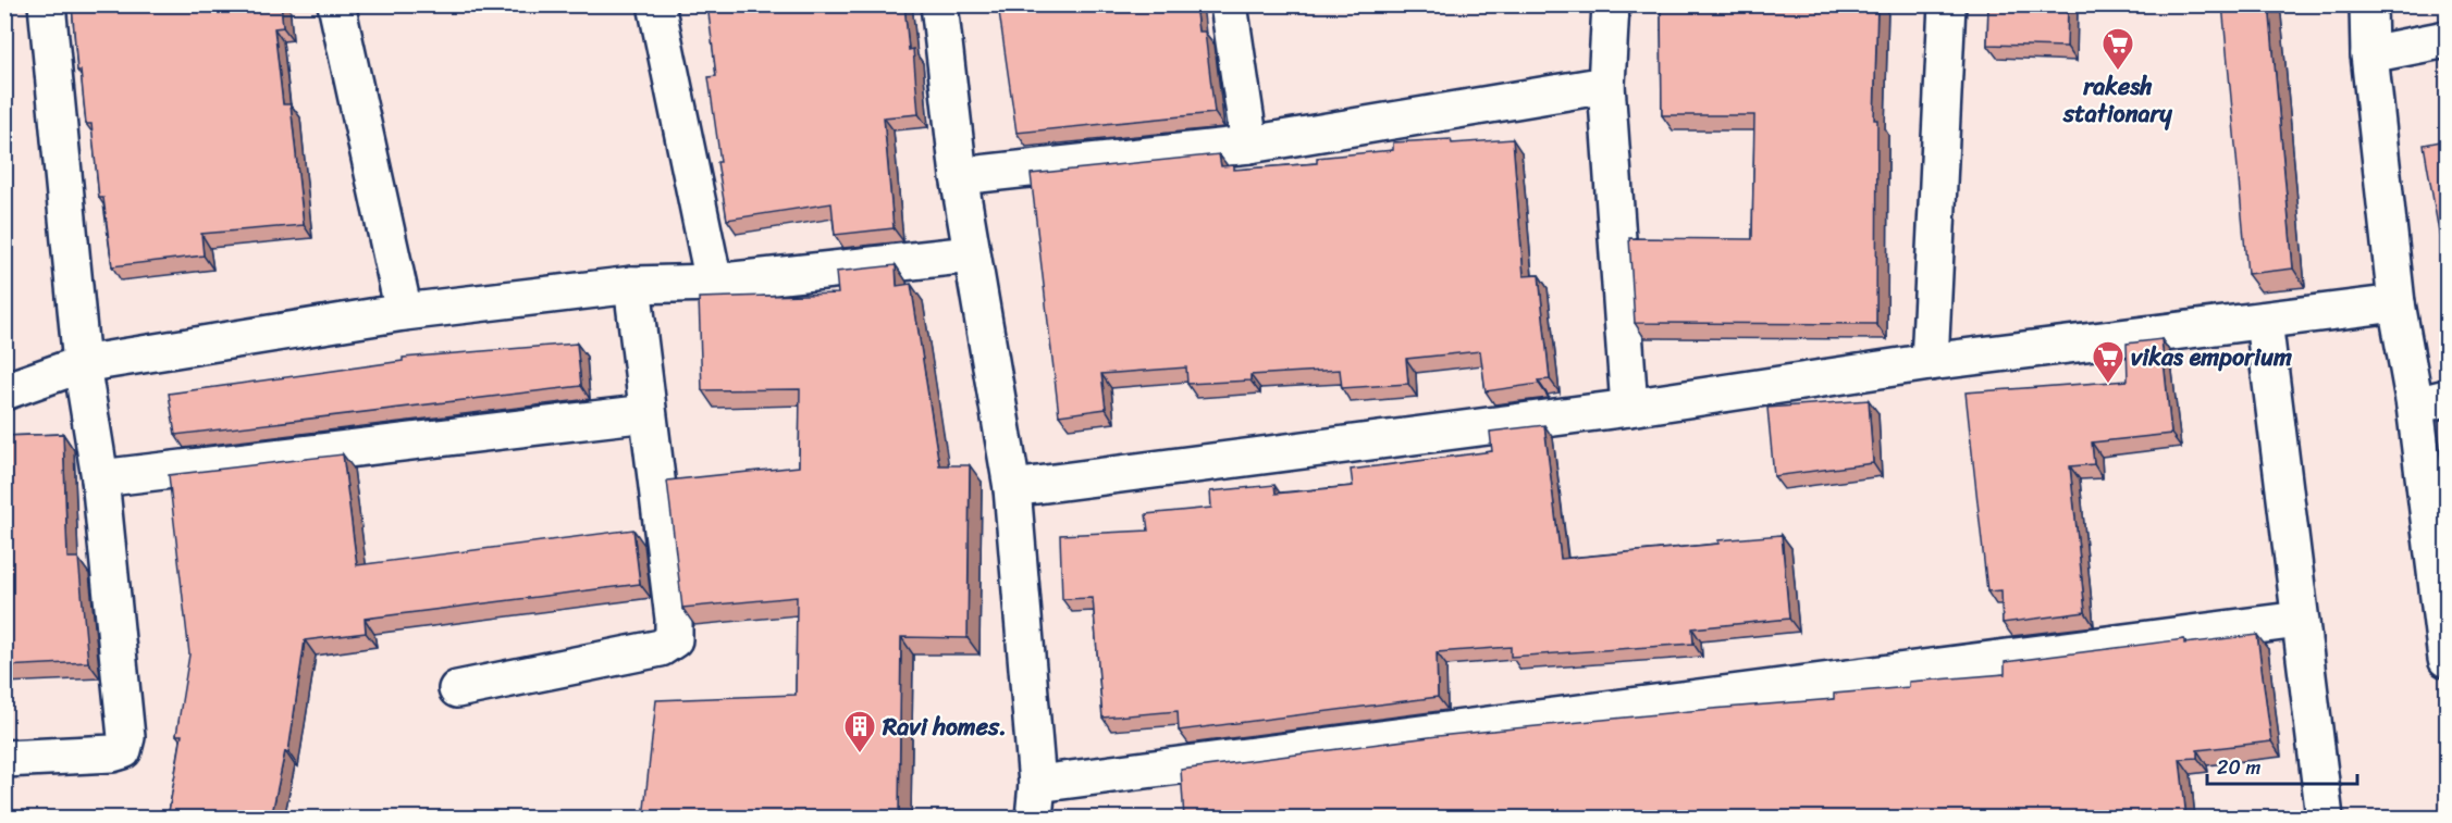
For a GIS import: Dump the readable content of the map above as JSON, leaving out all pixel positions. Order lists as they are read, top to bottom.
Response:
{
  "places": {
    "supermarket": ["rakesh stationary", "vikas emporium"],
    "building": ["Ravi homes."]
  },
  "scale_bar": "20 m"
}
